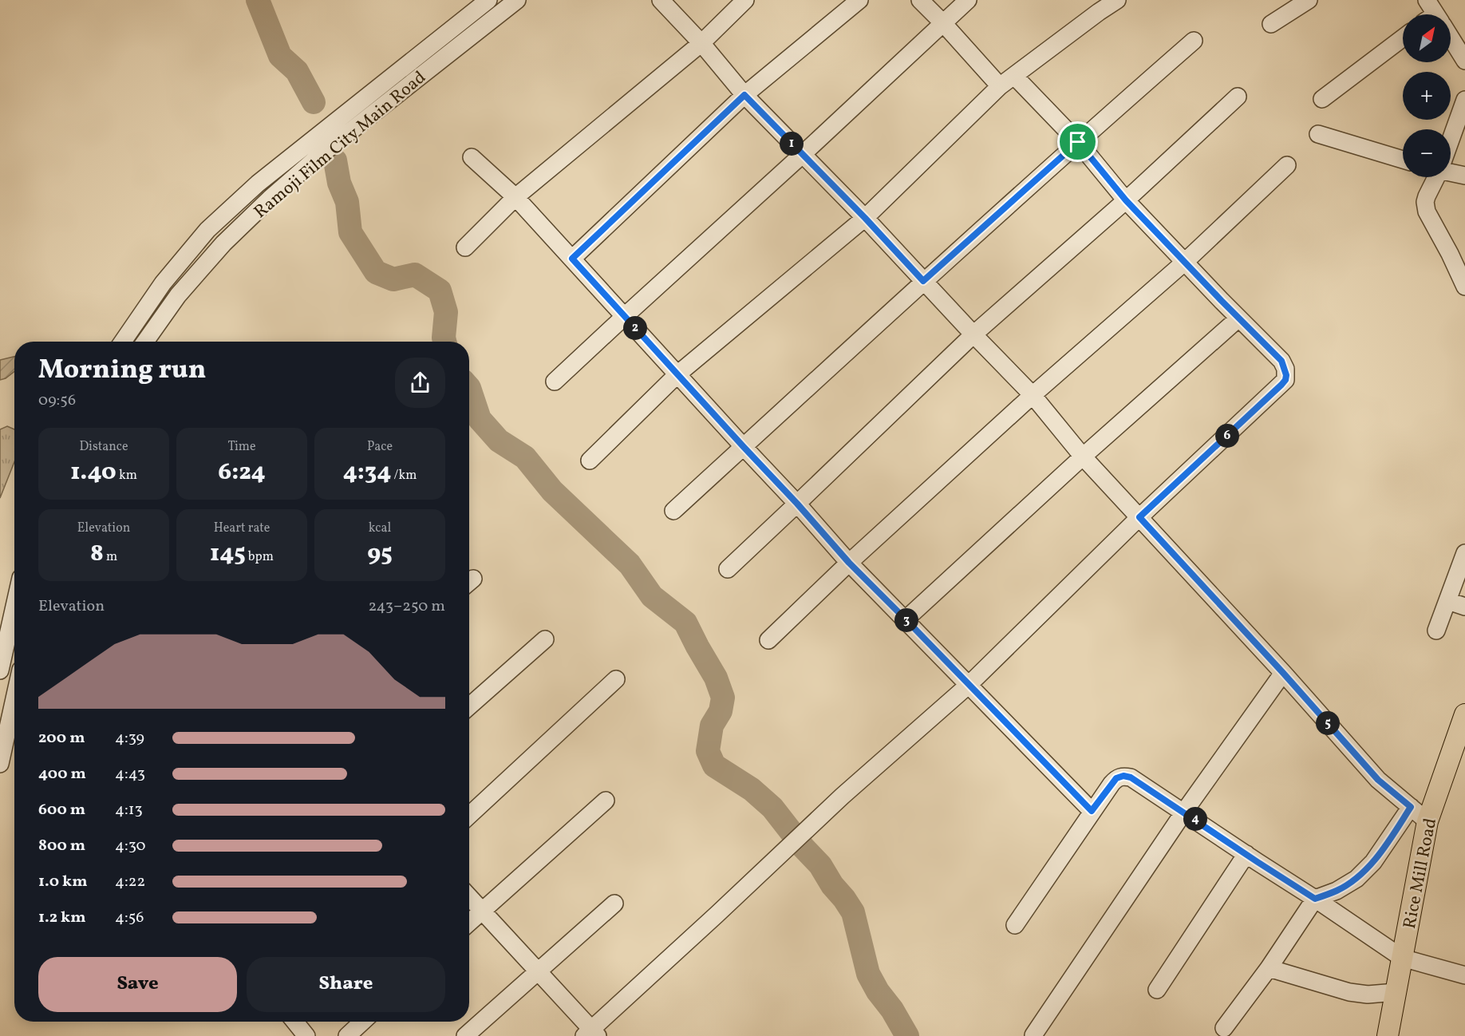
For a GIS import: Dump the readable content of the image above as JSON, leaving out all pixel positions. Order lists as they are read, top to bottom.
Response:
{
  "streets": {
    "main road": ["Rice Mill Road"],
    "street": ["Ramoji Film City Main Road"]
  },
  "north": "top right",
  "page": {
    "map_buttons": ["+", "−"],
    "pins": [
      "1",
      "2",
      "6",
      "3",
      "5",
      "4"
    ],
    "heading": ["Morning run", "09:56"],
    "stats": [
      ["Distance", "1.40 km"],
      ["Time", "6:24"],
      ["Pace", "4:34 /km"],
      ["Elevation", "8 m"],
      ["Heart rate", "145 bpm"],
      ["kcal", "95"]
    ],
    "chart": ["Elevation", "243–250 m"],
    "list": [
      {
        "name": "200 m",
        "note": "4:39"
      },
      {
        "name": "400 m",
        "note": "4:43"
      },
      {
        "name": "600 m",
        "note": "4:13"
      },
      {
        "name": "800 m",
        "note": "4:30"
      },
      {
        "name": "1.0 km",
        "note": "4:22"
      },
      {
        "name": "1.2 km",
        "note": "4:56"
      }
    ],
    "buttons": ["Save", "Share"]
  }
}
